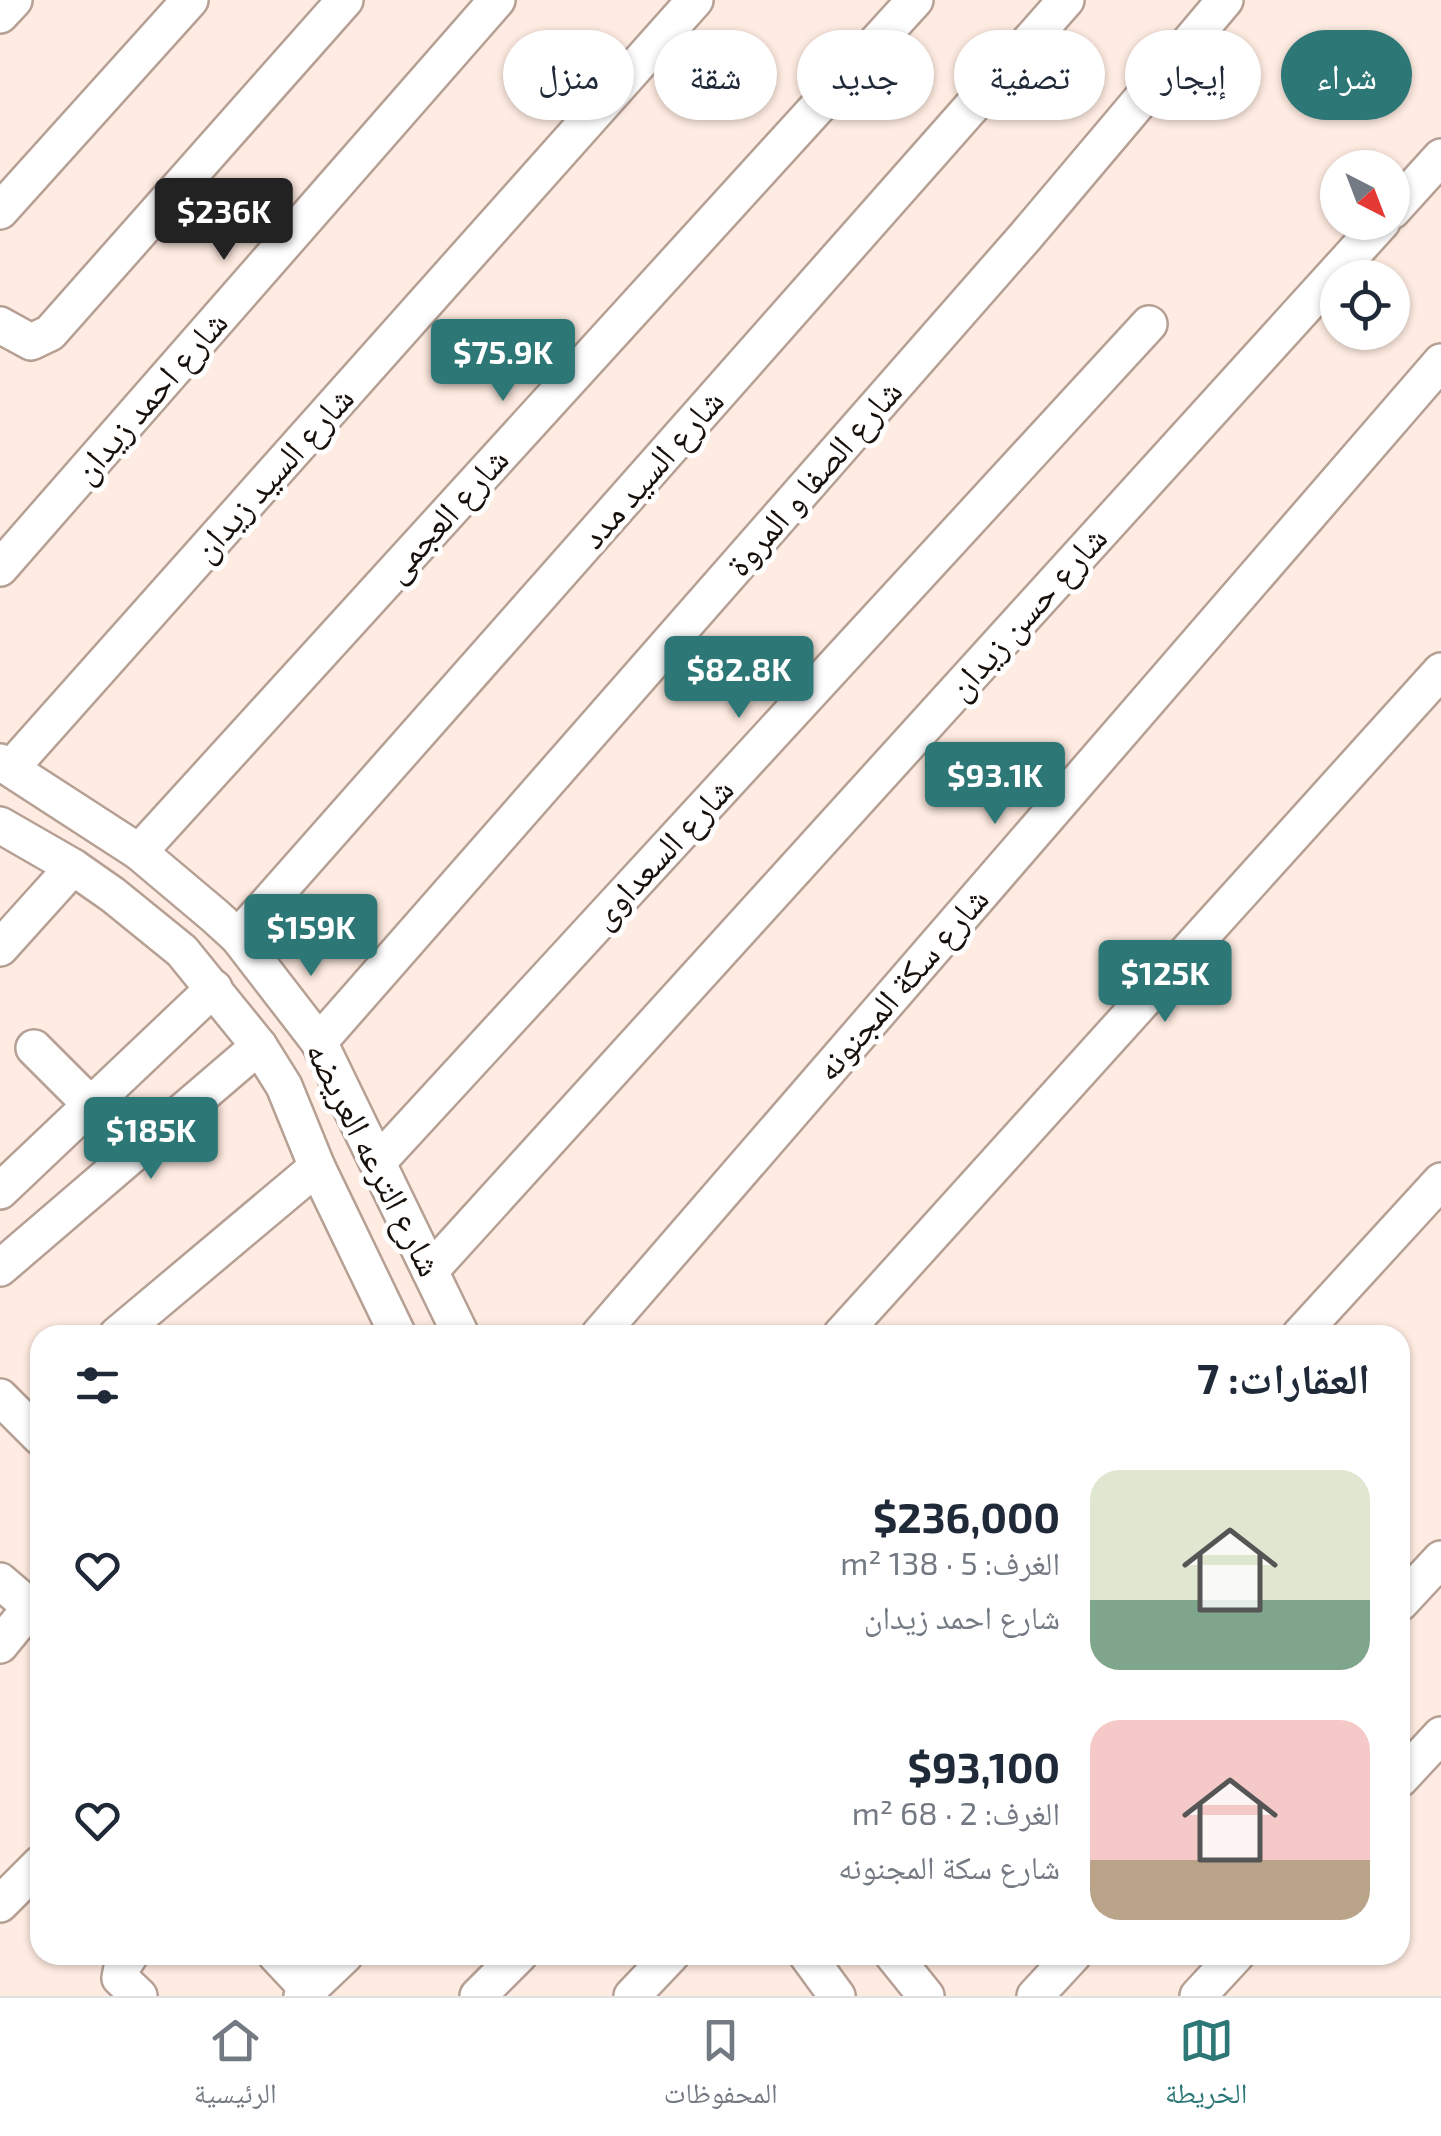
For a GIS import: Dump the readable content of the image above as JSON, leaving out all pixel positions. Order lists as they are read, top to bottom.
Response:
{
  "streets": {
    "street": [
      "شارع احمد زيدان",
      "شارع السيد مدد",
      "شارع السيد زيدان",
      "شارع الصفا و المروة",
      "شارع العجمى",
      "شارع حسن زيدان",
      "شارع السعداوى",
      "شارع سكة المجنونه",
      "شارع الترعه العريضه"
    ]
  },
  "crossings": [
    ["شارع السيد مدد", "شارع الترعه العريضه"],
    ["شارع السيد زيدان", "شارع الترعه العريضه"],
    ["شارع الصفا و المروة", "شارع الترعه العريضه"],
    ["شارع العجمى", "شارع الترعه العريضه"],
    ["شارع حسن زيدان", "شارع الترعه العريضه"],
    ["شارع السعداوى", "شارع الترعه العريضه"]
  ],
  "north": "bottom right",
  "page": {
    "chip": [
      "شراء",
      "إيجار",
      "تصفية",
      "جديد",
      "شقة",
      "منزل"
    ],
    "price": [
      "$236K",
      "$75.9K",
      "$82.8K",
      "$93.1K",
      "$159K",
      "$125K",
      "$185K"
    ],
    "heading": "العقارات: 7",
    "list": [
      {
        "name": "$236,000",
        "note": "الغرف: 5 · 138 m² · شارع احمد زيدان"
      },
      {
        "name": "$93,100",
        "note": "الغرف: 2 · 68 m² · شارع سكة المجنونه"
      }
    ],
    "tabs": ["الخريطة", "المحفوظات", "الرئيسية"]
  }
}
